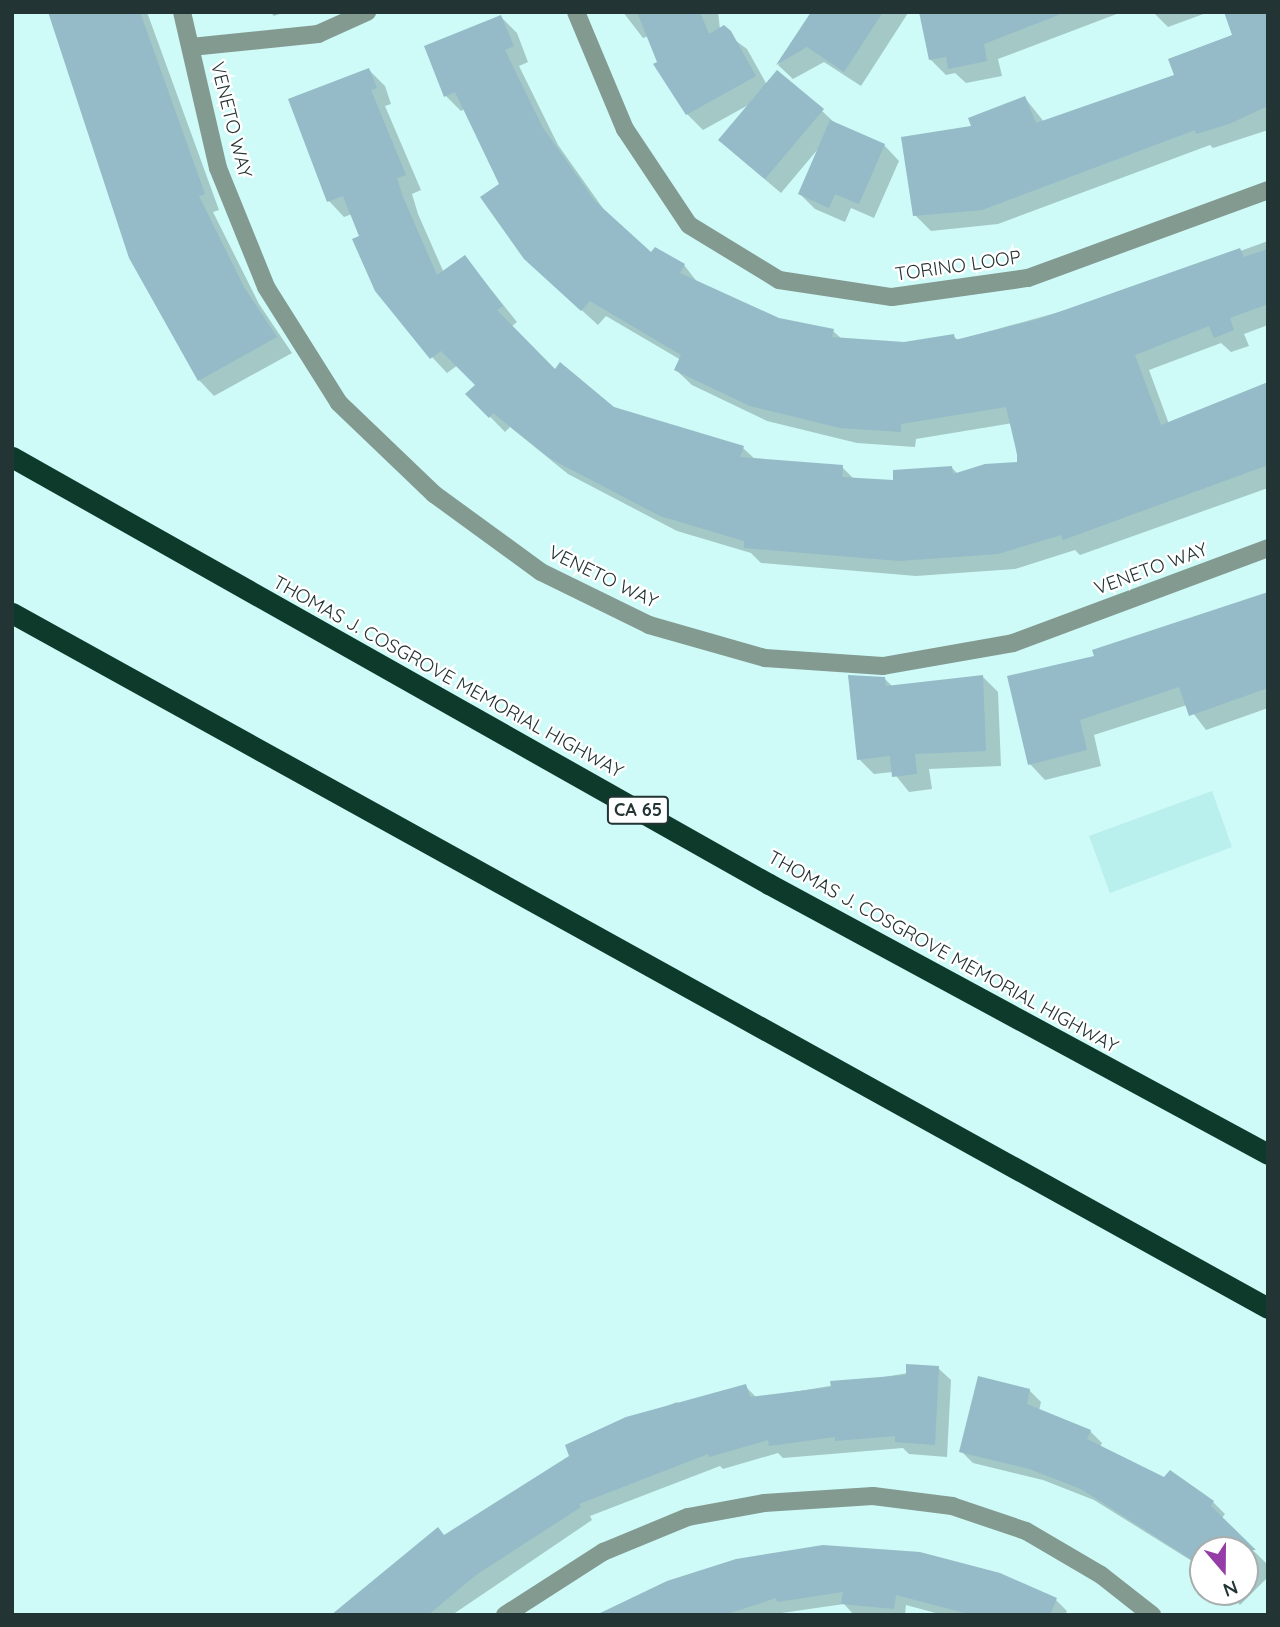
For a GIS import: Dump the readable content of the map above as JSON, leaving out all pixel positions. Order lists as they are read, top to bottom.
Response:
{
  "streets": {
    "highway": ["THOMAS J. COSGROVE MEMORIAL HIGHWAY", "CA 65"],
    "street": ["VENETO WAY", "TORINO LOOP"]
  },
  "north": "bottom"
}
